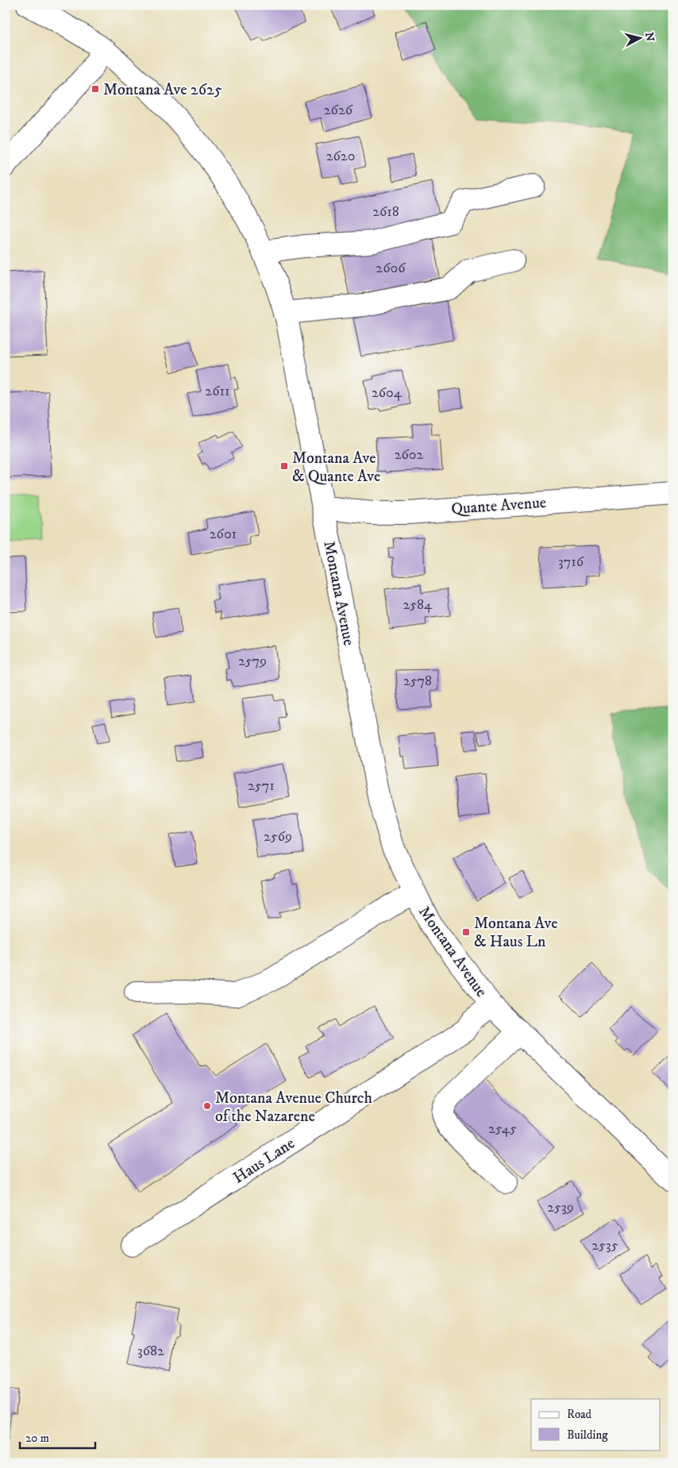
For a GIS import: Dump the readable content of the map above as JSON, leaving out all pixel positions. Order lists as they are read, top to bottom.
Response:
{
  "streets": {
    "street": ["Quante Avenue", "Montana Avenue", "Haus Lane"]
  },
  "crossings": [
    ["Quante Avenue", "Montana Avenue"],
    ["Montana Avenue", "Haus Lane"]
  ],
  "places": {
    "transit": ["Montana Ave 2625", "Montana Ave & Quante Ave", "Montana Ave & Haus Ln"],
    "other": ["Montana Avenue Church of the Nazarene"]
  },
  "house_numbers": [
    "2626",
    "2620",
    "2618",
    "2606",
    "2611",
    "2604",
    "2602",
    "2601",
    "3716",
    "2584",
    "2579",
    "2578",
    "2571",
    "2569",
    "2545",
    "2539",
    "2535",
    "3682"
  ],
  "legend": ["Road", "Building"],
  "scale_bar": "20 m",
  "north": "right"
}
